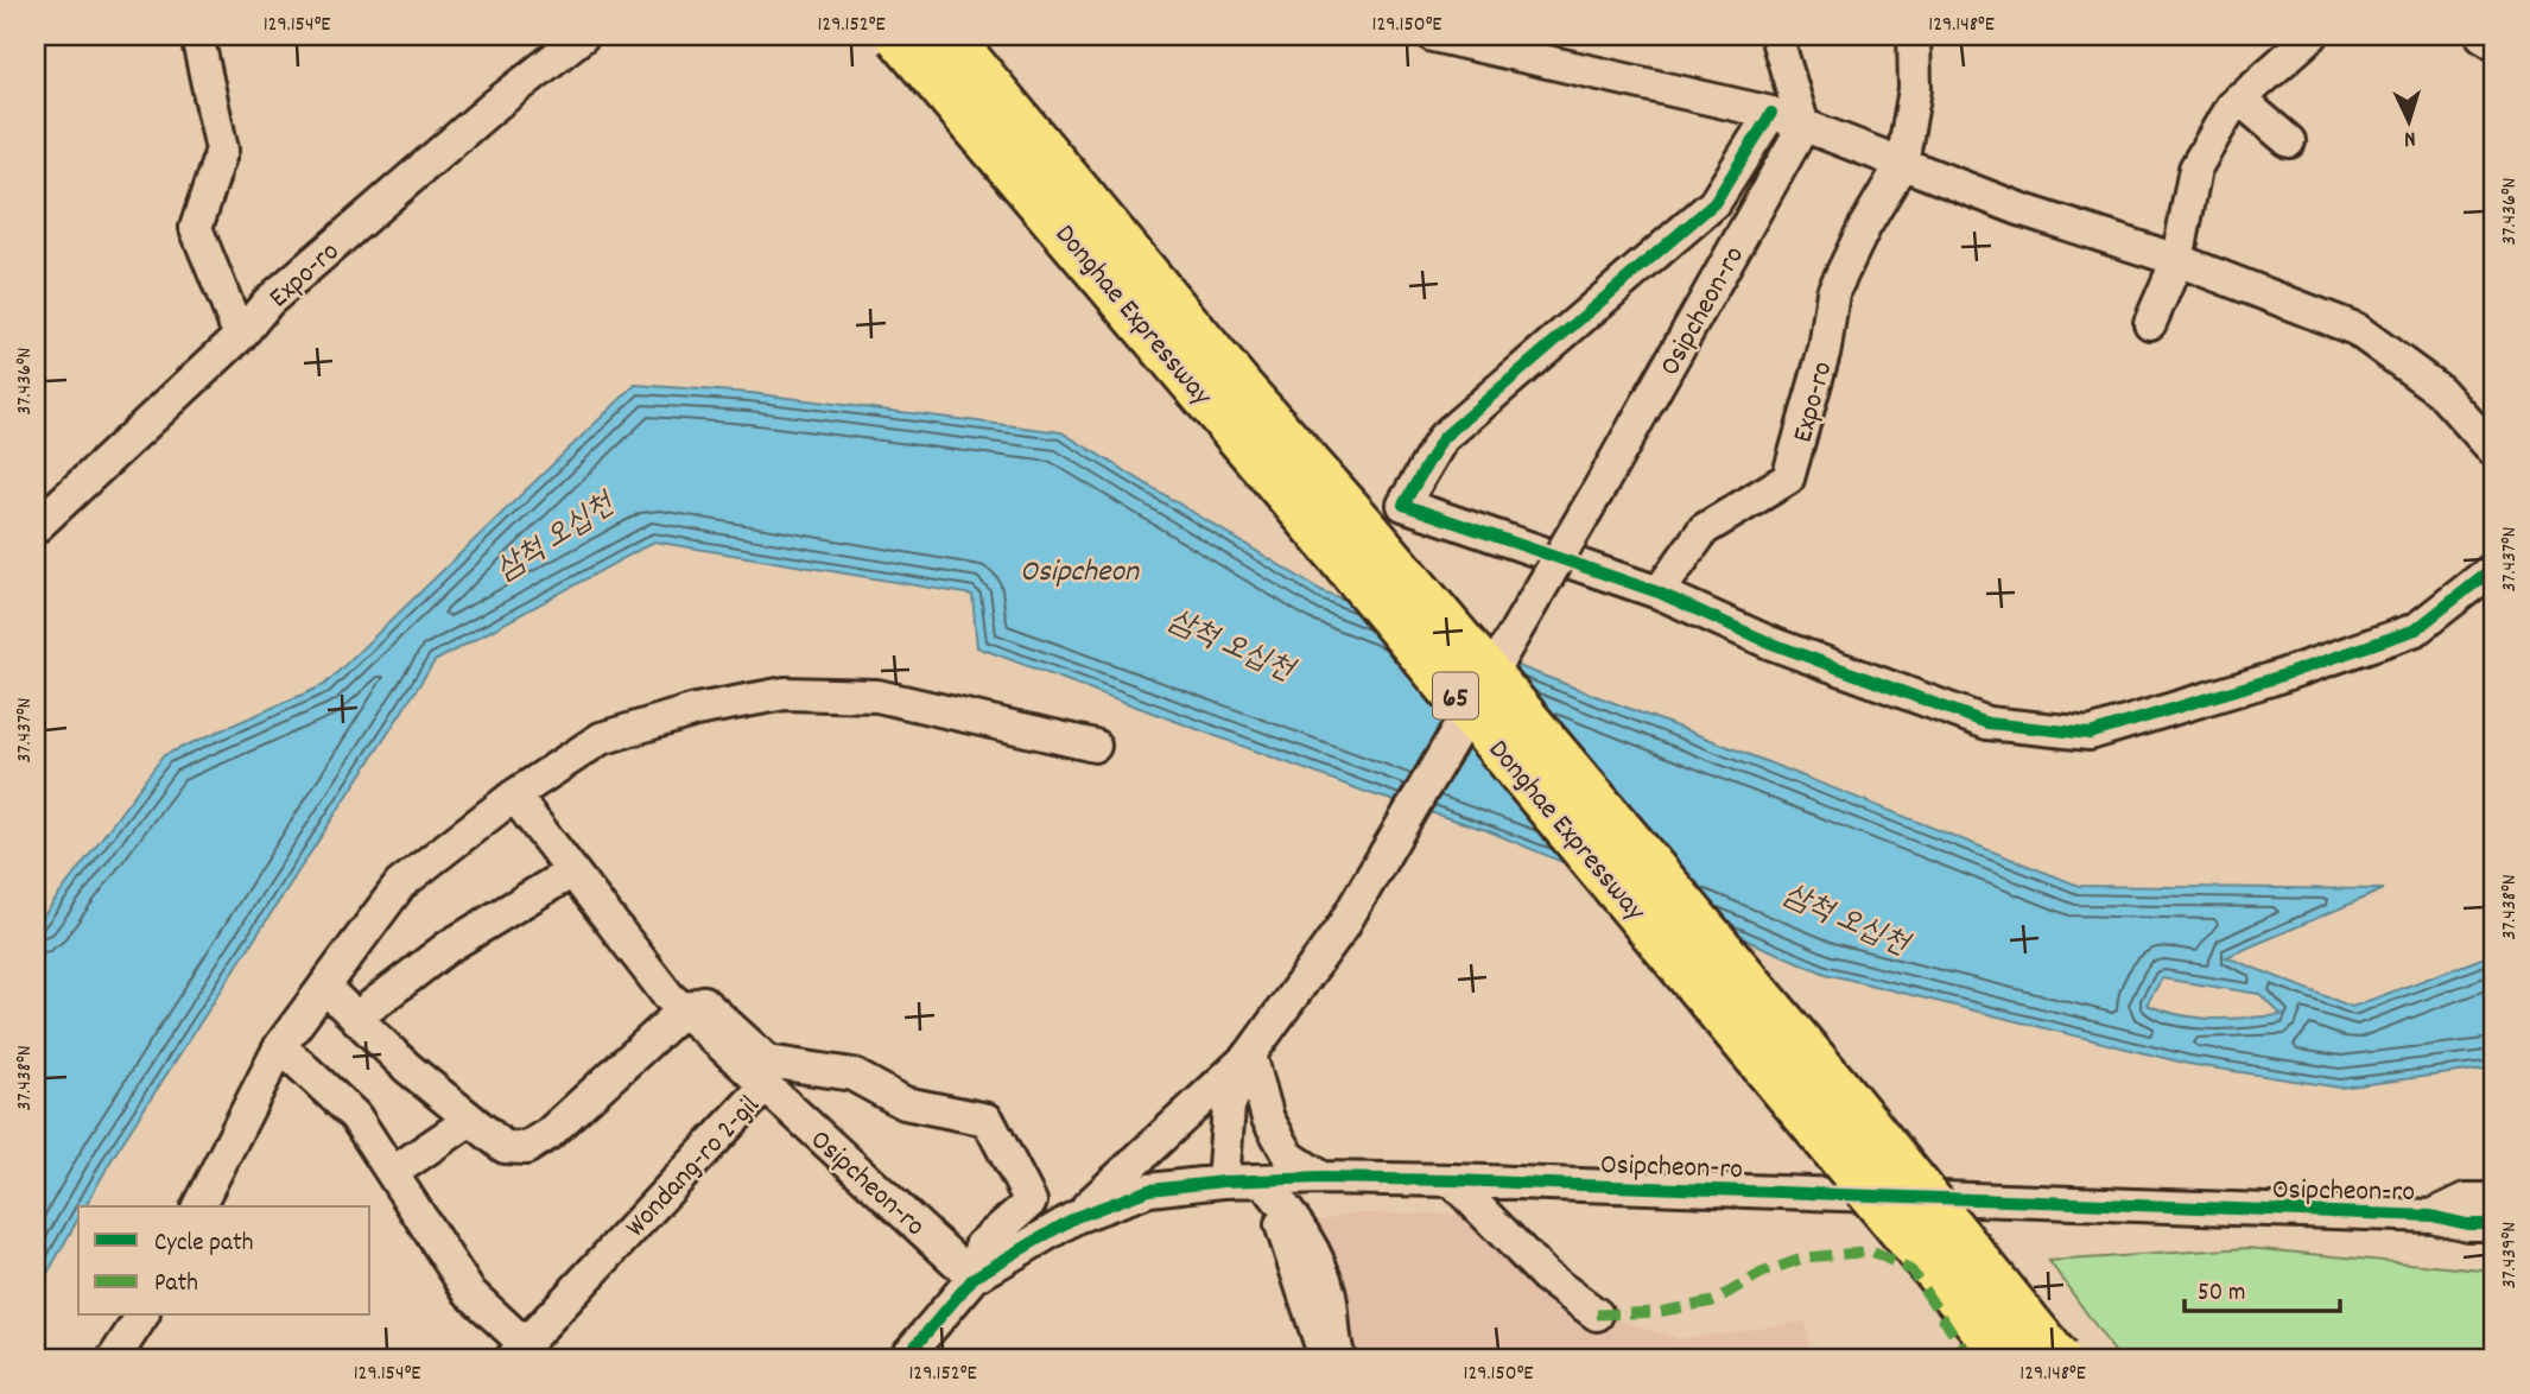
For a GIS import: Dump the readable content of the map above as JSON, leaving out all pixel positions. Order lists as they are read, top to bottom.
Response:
{
  "streets": {
    "highway": ["Donghae Expressway", "65"],
    "street": ["Expo-ro", "Osipcheon-ro", "Wondang-ro 2-gil"]
  },
  "crossings": [
    ["Osipcheon-ro", "Wondang-ro 2-gil"]
  ],
  "water": ["삼척 오십천", "Osipcheon"],
  "legend": ["Cycle path", "Path"],
  "scale_bar": "50 m",
  "north": "bottom",
  "coordinates": [
    "129.154°E",
    "129.152°E",
    "129.150°E",
    "129.148°E",
    "37.436°N",
    "37.437°N",
    "37.438°N",
    "37.439°N"
  ]
}
